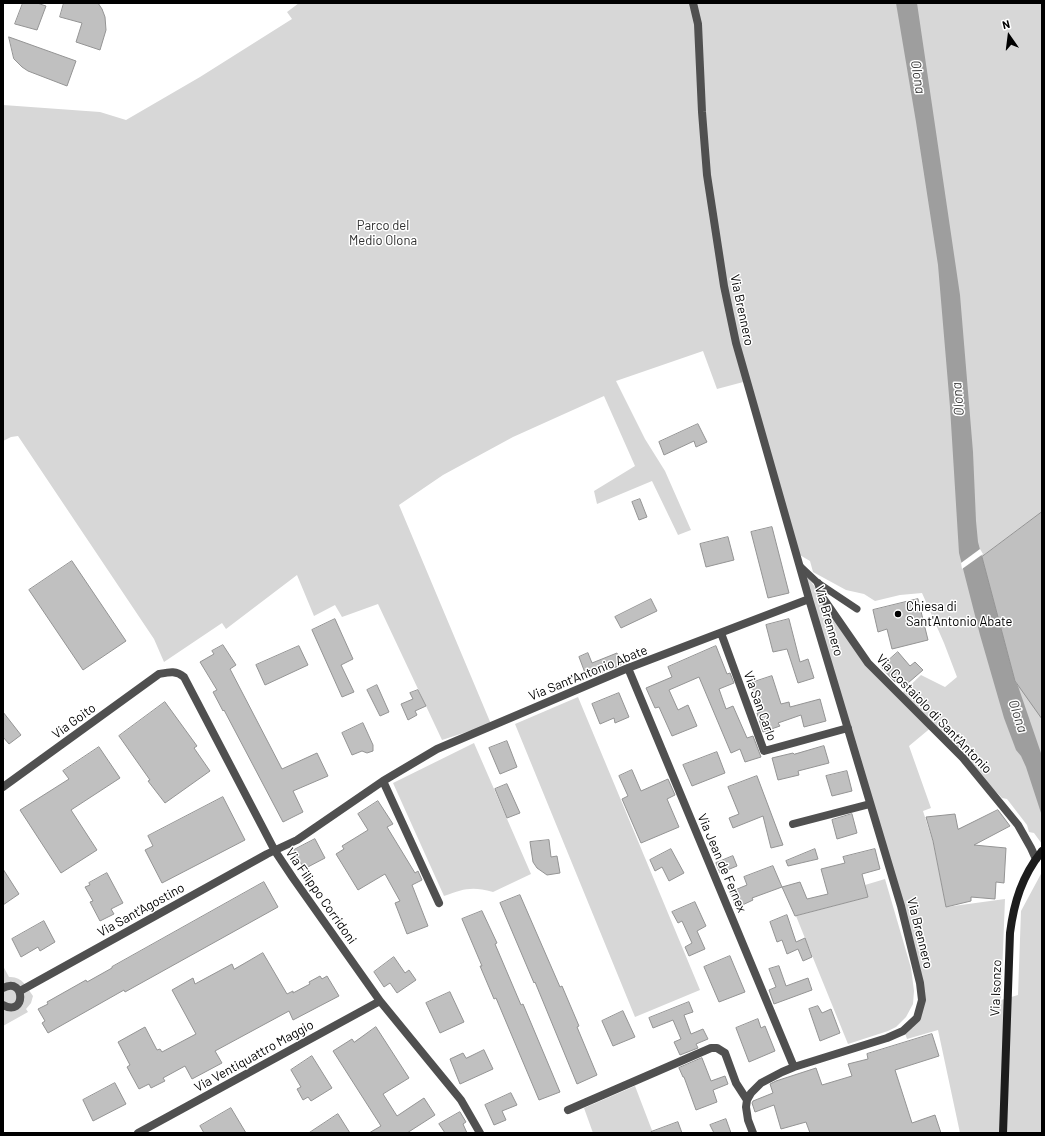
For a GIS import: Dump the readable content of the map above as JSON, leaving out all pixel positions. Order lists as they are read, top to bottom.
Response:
{
  "streets": {
    "street": [
      "Via Brennero",
      "Via Sant'Antonio Abate",
      "Via San Carlo",
      "Via Costaiolo di Sant'Antonio",
      "Via Goito",
      "Via Jean de Fernex",
      "Via Filippo Corridoni",
      "Via Sant'Agostino",
      "Via Isonzo",
      "Via Ventiquattro Maggio"
    ]
  },
  "crossings": [
    ["Via Brennero", "Via Sant'Antonio Abate"],
    ["Via Brennero", "Via San Carlo"],
    ["Via Brennero", "Via Costaiolo di Sant'Antonio"],
    ["Via Brennero", "Via Jean de Fernex"],
    ["Via Sant'Antonio Abate", "Via San Carlo"],
    ["Via Sant'Antonio Abate", "Via Jean de Fernex"],
    ["Via Sant'Antonio Abate", "Via Filippo Corridoni"],
    ["Via Sant'Antonio Abate", "Via Sant'Agostino"],
    ["Via Costaiolo di Sant'Antonio", "Via Isonzo"],
    ["Via Goito", "Via Filippo Corridoni"],
    ["Via Filippo Corridoni", "Via Sant'Agostino"],
    ["Via Filippo Corridoni", "Via Ventiquattro Maggio"]
  ],
  "water": ["Olona"],
  "parks": ["Parco del Medio Olona"],
  "places": ["Chiesa di Sant'Antonio Abate"],
  "north": "top"
}
